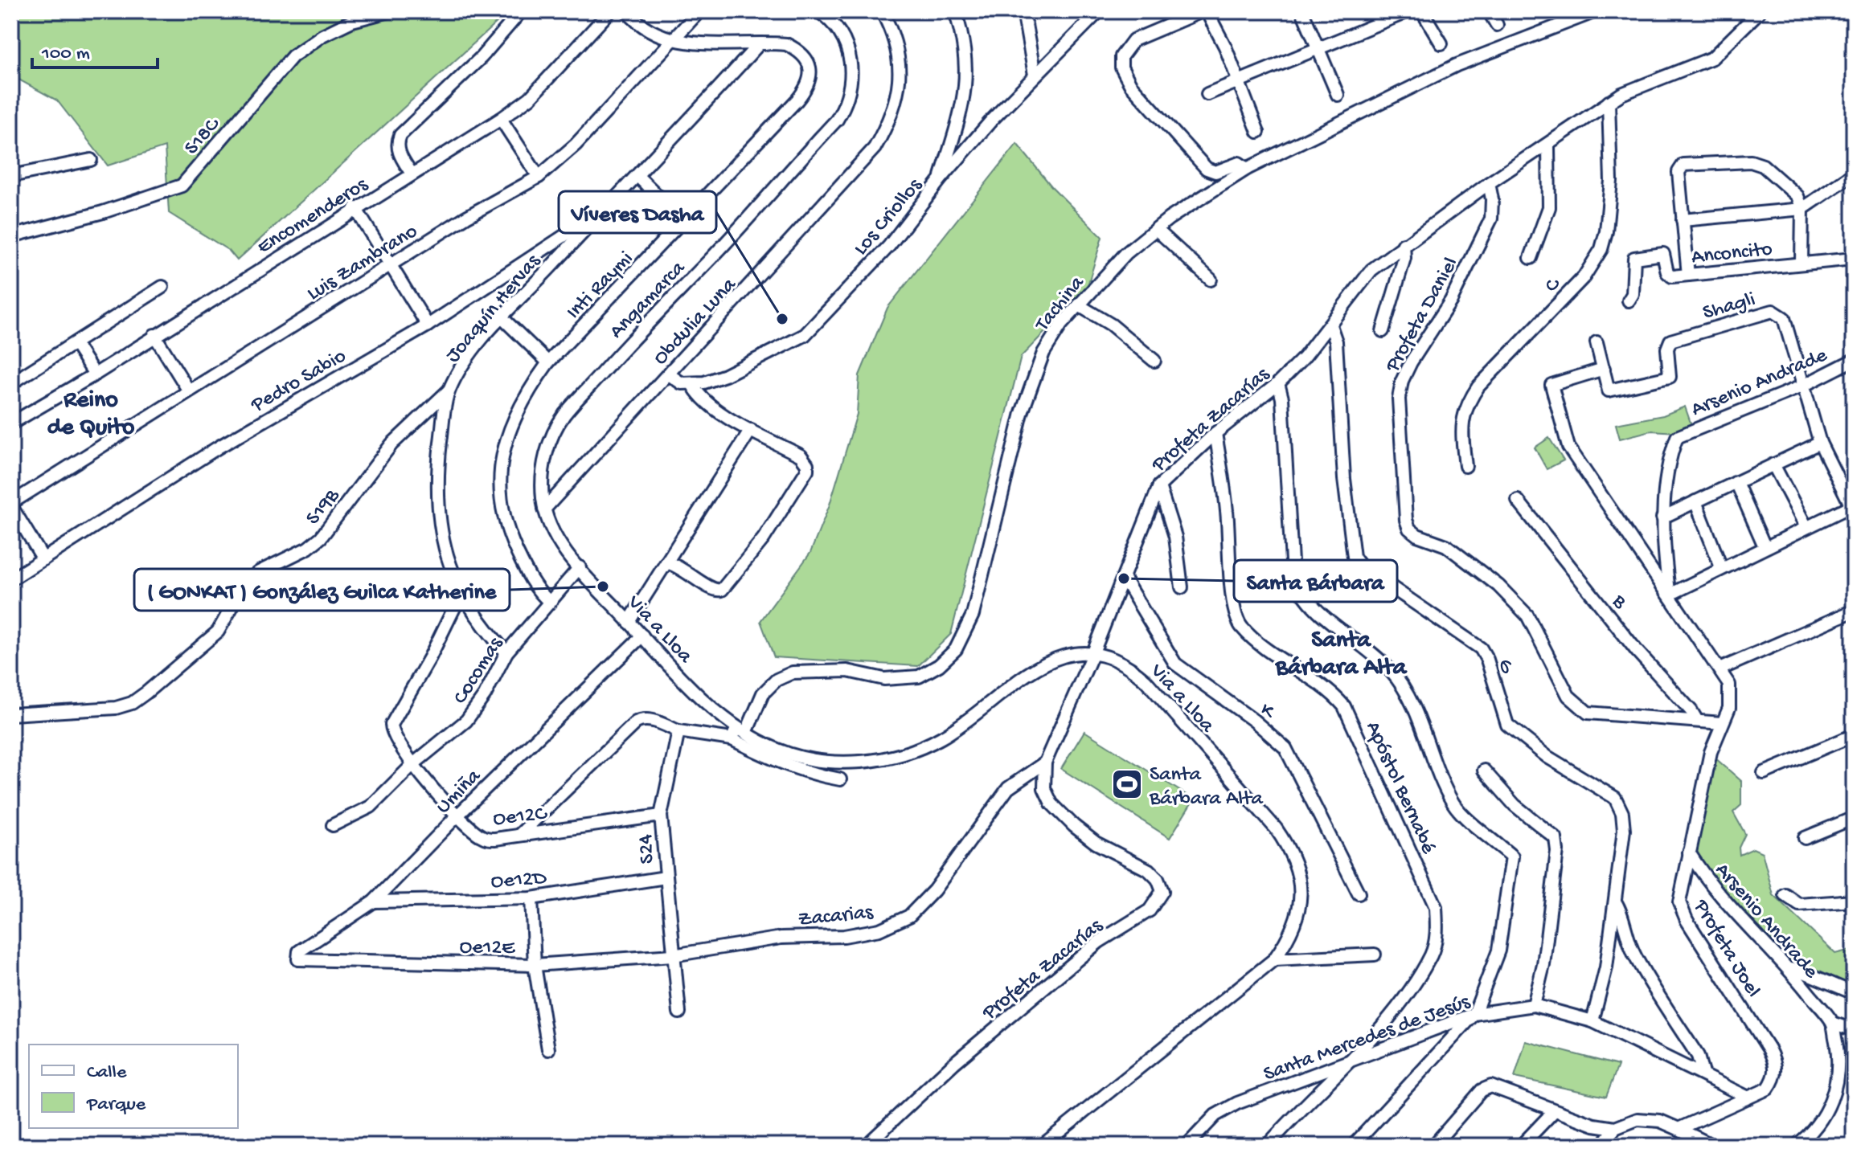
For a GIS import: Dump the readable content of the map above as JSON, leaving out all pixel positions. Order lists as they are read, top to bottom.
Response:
{
  "streets": {
    "street": [
      "S18C",
      "Encomenderos",
      "Los Criollos",
      "Anconcito",
      "Luis Zambrano",
      "Inti Raymi",
      "C",
      "Angamarca",
      "Tachina",
      "Shagli",
      "Joaquín Hervas",
      "Profeta Daniel",
      "Obdulia Luna",
      "Pedro Sabio",
      "Arsenio Andrade",
      "Profeta Zacarías",
      "S19B",
      "B",
      "Via a Lloa",
      "G",
      "Cocomas",
      "K",
      "Apóstol Bernabé",
      "Umiña",
      "Oe12C",
      "S24",
      "Oe12D",
      "Zacarias",
      "Oe12E",
      "Profeta Joel",
      "Santa Mercedes de Jesús"
    ]
  },
  "crossings": [
    ["Luis Zambrano", "Inti Raymi"],
    ["Inti Raymi", "Joaquín Hervas"],
    ["Inti Raymi", "Cocomas"],
    ["C", "Profeta Zacarías"],
    ["Angamarca", "Obdulia Luna"],
    ["Angamarca", "Via a Lloa"],
    ["Angamarca", "Cocomas"],
    ["Tachina", "Via a Lloa"],
    ["Shagli", "Arsenio Andrade"],
    ["Joaquín Hervas", "Pedro Sabio"],
    ["Joaquín Hervas", "S19B"],
    ["Joaquín Hervas", "Cocomas"],
    ["Joaquín Hervas", "Oe12C"],
    ["Profeta Daniel", "Arsenio Andrade"],
    ["Profeta Daniel", "Profeta Zacarías"],
    ["Profeta Daniel", "B"],
    ["Profeta Daniel", "Profeta Joel"],
    ["Arsenio Andrade", "Profeta Joel"],
    ["Profeta Zacarías", "Via a Lloa"],
    ["Profeta Zacarías", "G"],
    ["Profeta Zacarías", "K"],
    ["Profeta Zacarías", "Apóstol Bernabé"],
    ["Profeta Zacarías", "Zacarias"],
    ["Via a Lloa", "Cocomas"],
    ["Via a Lloa", "Umiña"],
    ["G", "Santa Mercedes de Jesús"],
    ["Cocomas", "Oe12C"],
    ["Apóstol Bernabé", "Santa Mercedes de Jesús"],
    ["Umiña", "Oe12C"],
    ["Umiña", "Oe12D"],
    ["Umiña", "Oe12E"],
    ["Oe12C", "S24"],
    ["S24", "Oe12D"],
    ["S24", "Zacarias"],
    ["S24", "Oe12E"],
    ["Zacarias", "Oe12E"],
    ["Profeta Joel", "Santa Mercedes de Jesús"]
  ],
  "districts": ["Reino de Quito", "Santa Bárbara Alta"],
  "places": {
    "other": ["Víveres Dasha", "Santa Bárbara", "( GONKAT ) González Guilca Katherine"],
    "sports": ["Santa Bárbara Alta"]
  },
  "legend": ["Calle", "Parque"],
  "scale_bar": "100 m"
}
